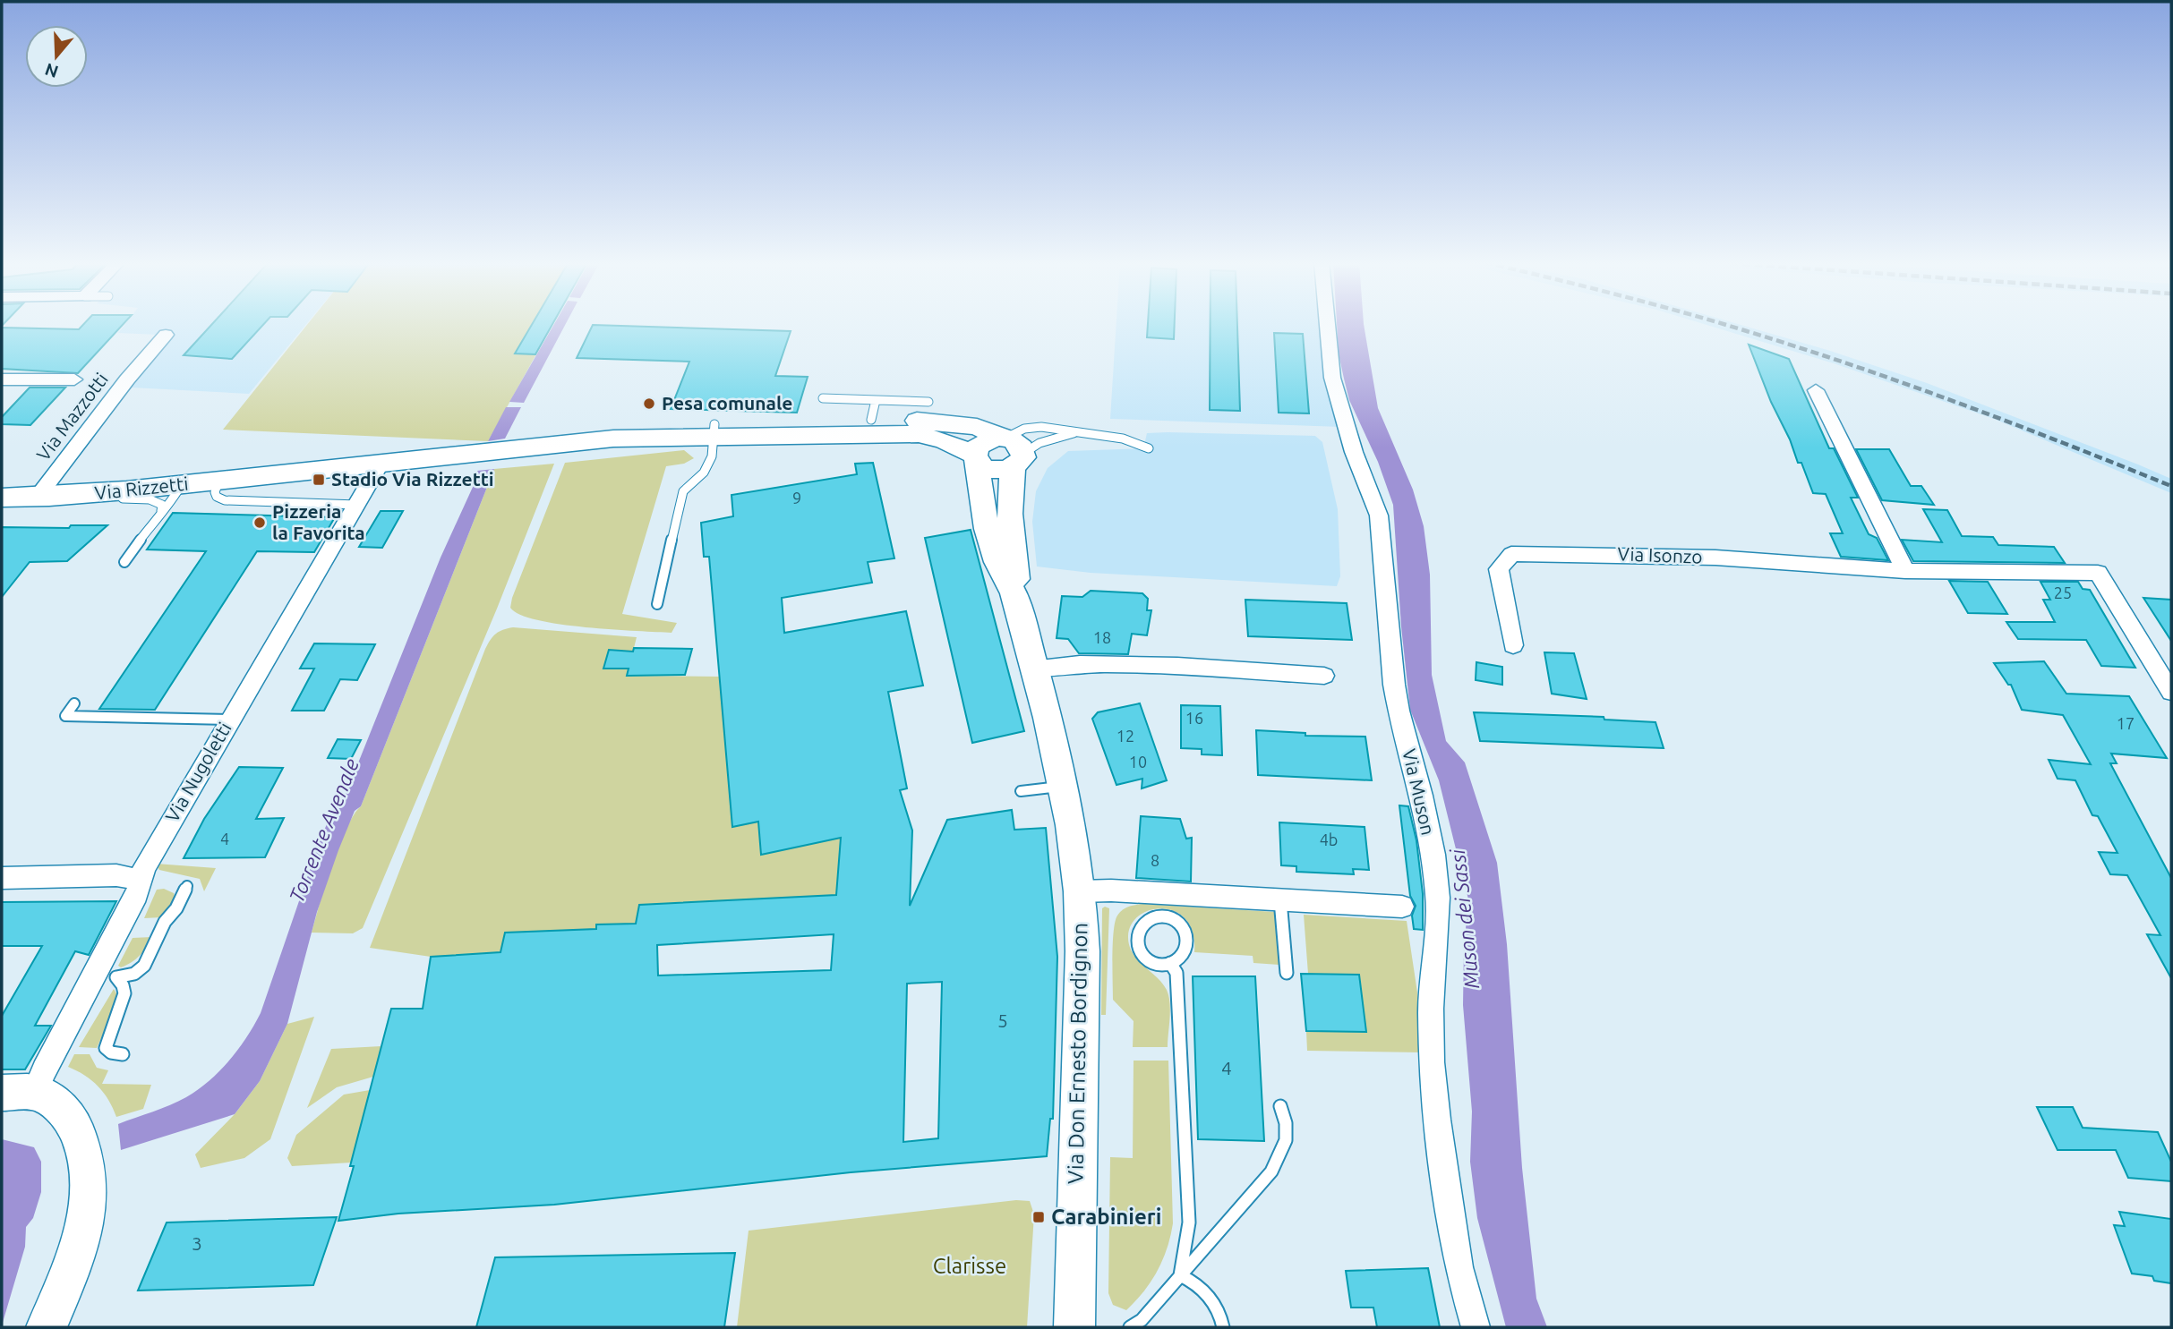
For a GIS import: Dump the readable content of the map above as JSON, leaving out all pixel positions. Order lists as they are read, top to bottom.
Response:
{
  "streets": {
    "street": [
      "Via Mazzotti",
      "Via Rizzetti",
      "Via Isonzo",
      "Via Nugoletti",
      "Via Muson",
      "Via Don Ernesto Bordignon"
    ]
  },
  "crossings": [
    ["Via Mazzotti", "Via Rizzetti"],
    ["Via Rizzetti", "Via Nugoletti"]
  ],
  "water": ["Torrente Avenale", "Muson dei Sassi"],
  "parks": ["Clarisse"],
  "places": {
    "other": ["Pesa comunale", "Pizzeria la Favorita"],
    "transit": ["Stadio Via Rizzetti", "Carabinieri"]
  },
  "house_numbers": [
    "9",
    "25",
    "18",
    "16",
    "17",
    "12",
    "10",
    "4",
    "4b",
    "8",
    "5",
    "4",
    "3"
  ],
  "north": "bottom"
}
